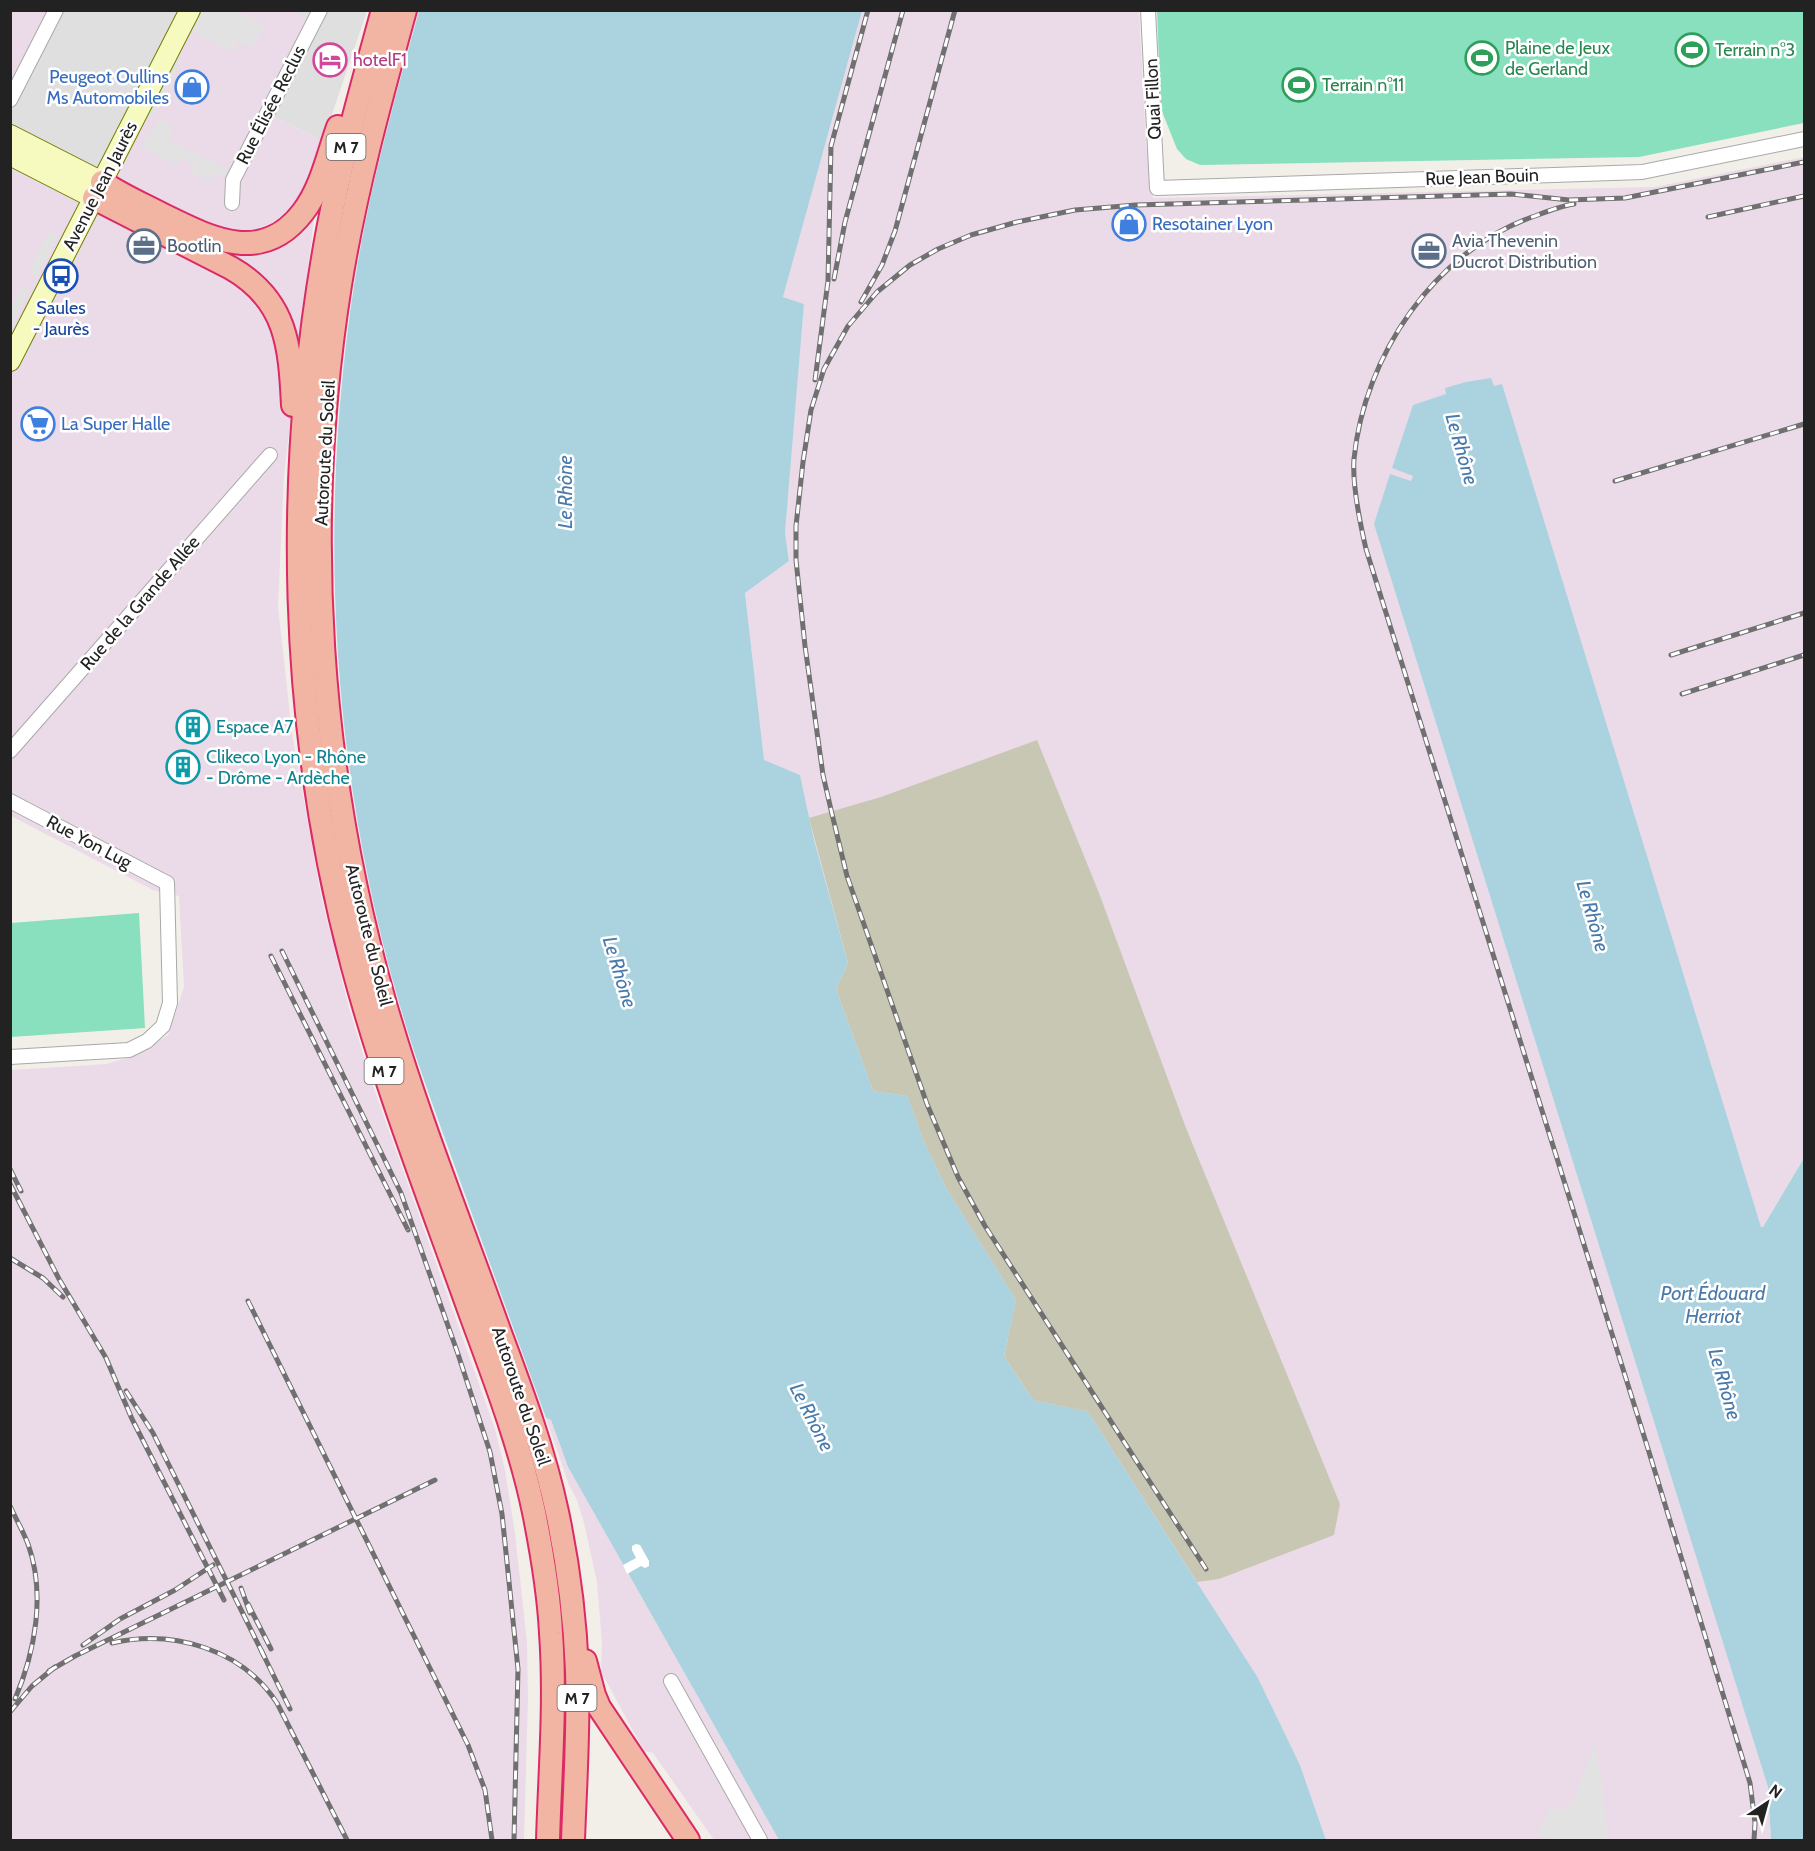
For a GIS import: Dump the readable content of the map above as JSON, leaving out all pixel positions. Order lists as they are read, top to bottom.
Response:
{
  "streets": {
    "highway": ["M 7", "Autoroute du Soleil"],
    "main road": ["Avenue Jean Jaurès"],
    "street": [
      "Quai Fillon",
      "Rue Élisée Reclus",
      "Rue Jean Bouin",
      "Rue de la Grande Allée",
      "Rue Yon Lug"
    ]
  },
  "crossings": [
    ["Quai Fillon", "Rue Jean Bouin"]
  ],
  "water": ["Le Rhône", "Port Édouard Herriot"],
  "places": {
    "sports": ["Terrain n°3", "Plaine de Jeux de Gerland", "Terrain n°11"],
    "hotel": ["hotelF1"],
    "shop": ["Peugeot Oullins Ms Automobiles", "Resotainer Lyon"],
    "office": ["Bootlin", "Avia Thevenin Ducrot Distribution"],
    "bus stop": ["Saules - Jaurès"],
    "supermarket": ["La Super Halle"],
    "building": ["Espace A7", "Clikeco Lyon - Rhône - Drôme - Ardèche"]
  },
  "north": "top right"
}
